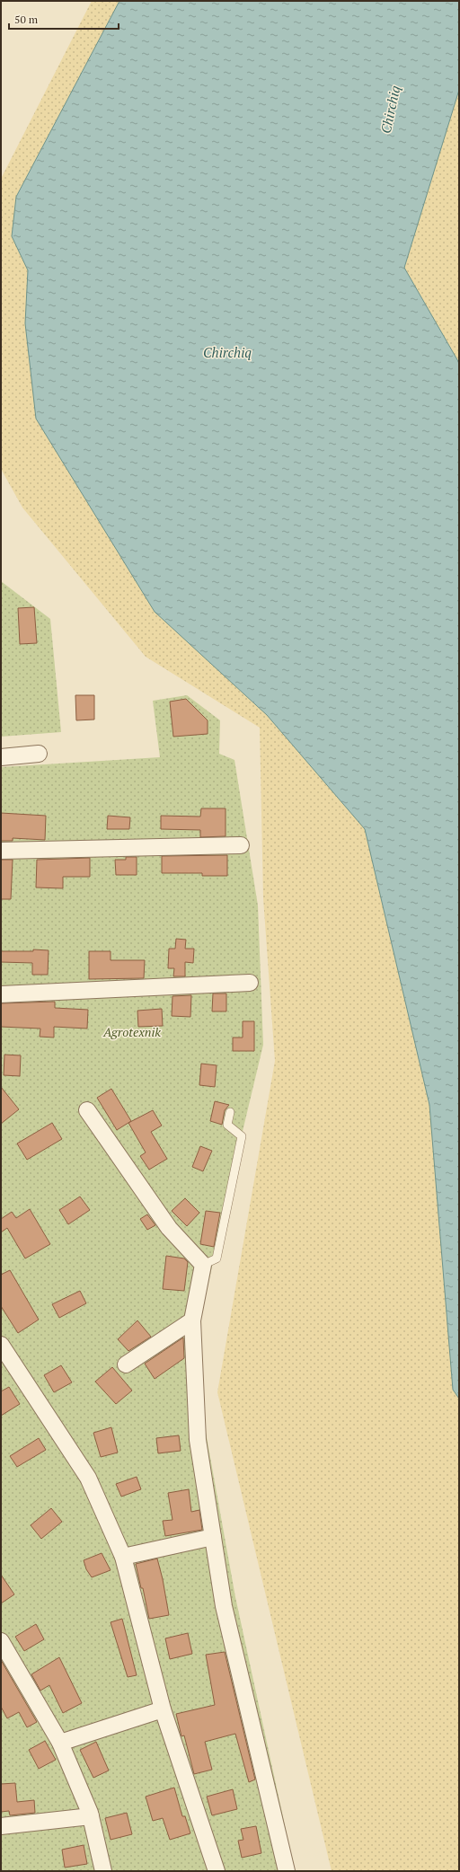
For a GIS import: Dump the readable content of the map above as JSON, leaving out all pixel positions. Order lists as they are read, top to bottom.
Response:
{
  "water": ["Chirchiq"],
  "parks": ["Agrotexnik"],
  "scale_bar": "50 m"
}
